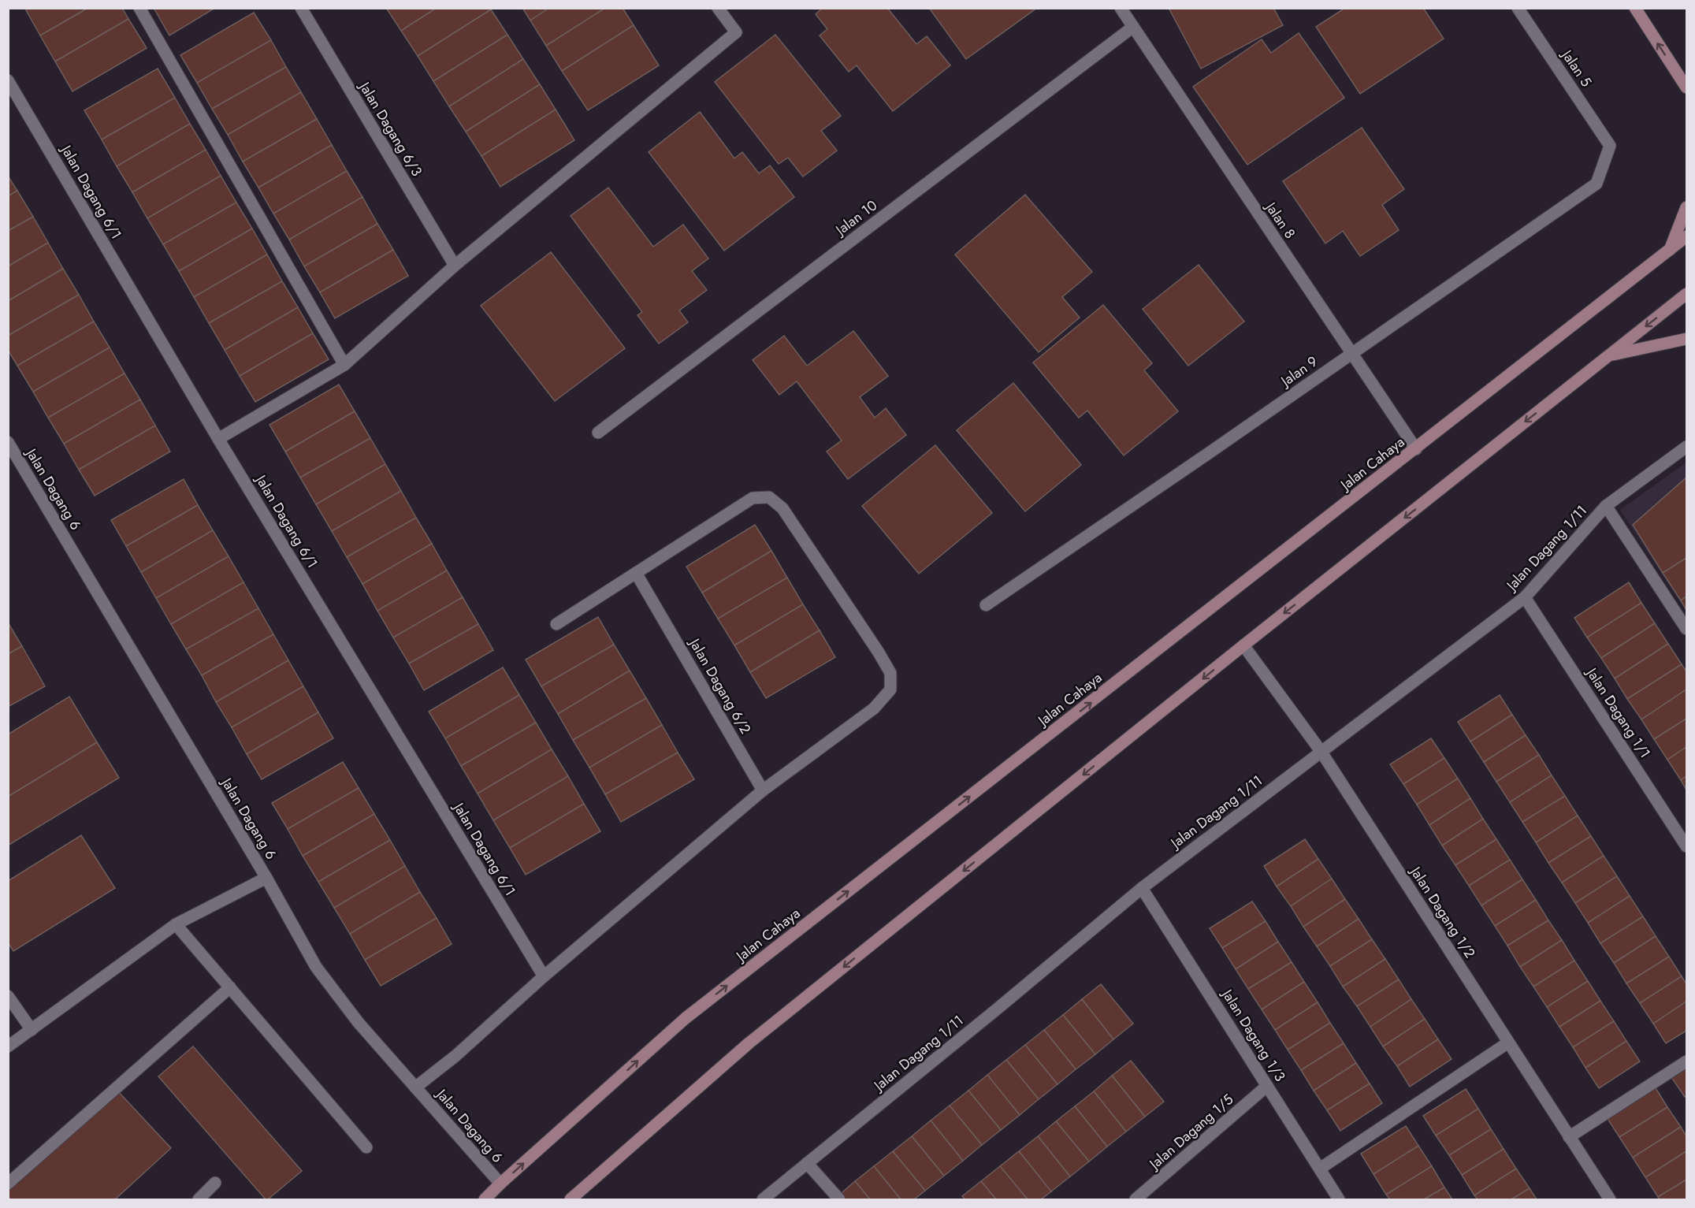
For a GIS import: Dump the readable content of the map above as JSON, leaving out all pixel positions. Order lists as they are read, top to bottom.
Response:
{
  "streets": {
    "main road": ["Jalan Cahaya"],
    "street": [
      "Jalan 5",
      "Jalan Dagang 6/3",
      "Jalan Dagang 6/1",
      "Jalan 10",
      "Jalan 8",
      "Jalan 9",
      "Jalan Dagang 6",
      "Jalan Dagang 1/11",
      "Jalan Dagang 6/2",
      "Jalan Dagang 1/1",
      "Jalan Dagang 1/2",
      "Jalan Dagang 1/3",
      "Jalan Dagang 1/5"
    ]
  },
  "crossings": [
    ["Jalan 5", "Jalan 9"],
    ["Jalan 10", "Jalan 8"],
    ["Jalan 8", "Jalan 9"],
    ["Jalan 8", "Jalan Cahaya"],
    ["Jalan Cahaya", "Jalan Dagang 6"],
    ["Jalan Dagang 1/11", "Jalan Dagang 1/1"],
    ["Jalan Dagang 1/11", "Jalan Dagang 1/2"],
    ["Jalan Dagang 1/11", "Jalan Dagang 1/3"],
    ["Jalan Dagang 1/3", "Jalan Dagang 1/5"]
  ]
}
